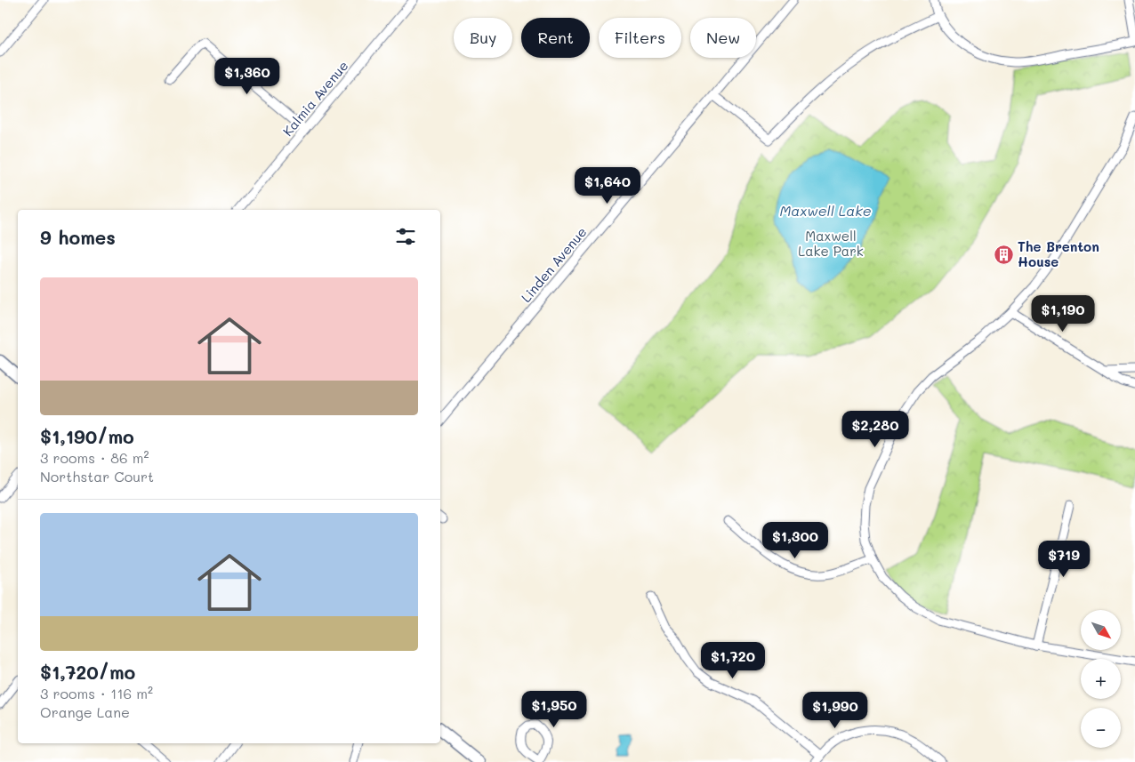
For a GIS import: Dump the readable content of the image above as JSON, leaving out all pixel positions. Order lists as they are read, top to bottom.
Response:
{
  "streets": {
    "street": ["Kalmia Avenue", "Linden Avenue"]
  },
  "water": ["Maxwell Lake"],
  "parks": ["Maxwell Lake Park"],
  "places": {
    "building": ["The Brenton House"]
  },
  "north": "bottom right",
  "page": {
    "chip": [
      "Buy",
      "Rent",
      "Filters",
      "New"
    ],
    "price": [
      "$1,360",
      "$1,640",
      "$1,190",
      "$2,280",
      "$1,300",
      "$719",
      "$1,720",
      "$1,950",
      "$1,990"
    ],
    "heading": "9 homes",
    "list": [
      {
        "name": "$1,190/mo",
        "note": "3 rooms · 86 m² · Northstar Court"
      },
      {
        "name": "$1,720/mo",
        "note": "3 rooms · 116 m² · Orange Lane"
      }
    ],
    "map_buttons": ["+", "−"]
  }
}
